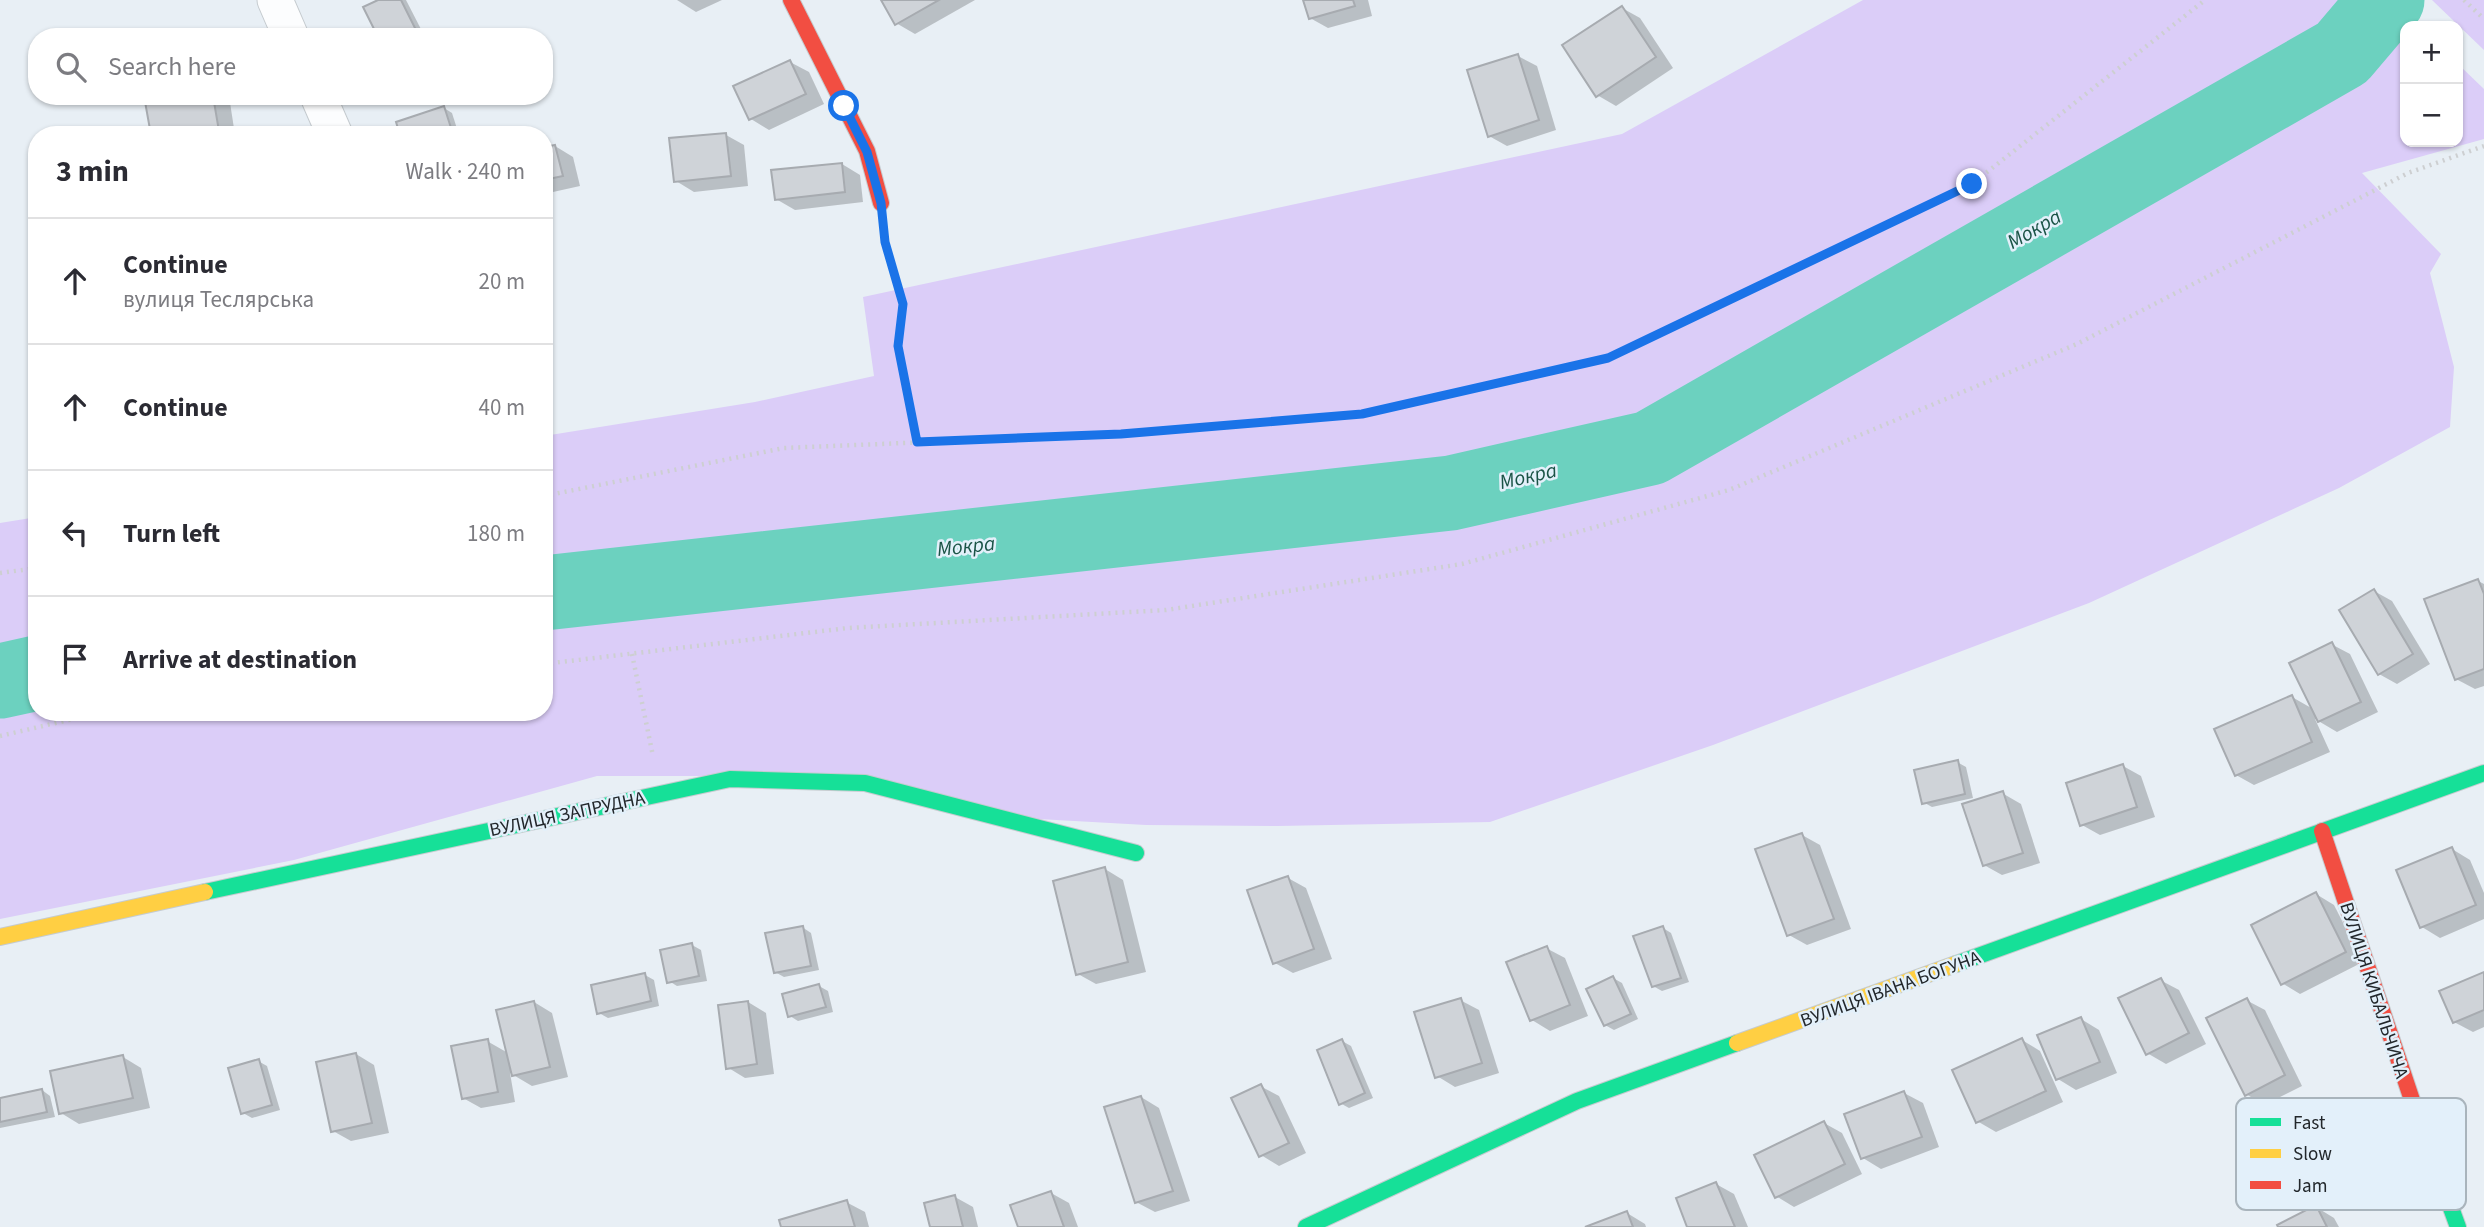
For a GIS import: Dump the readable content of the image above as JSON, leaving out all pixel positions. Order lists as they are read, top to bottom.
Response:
{
  "streets": {
    "street": ["ВУЛИЦЯ ЗАПРУДНА", "ВУЛИЦЯ ІВАНА БОГУНА", "ВУЛИЦЯ КИБАЛЬЧИЧА"]
  },
  "crossings": [
    ["ВУЛИЦЯ ІВАНА БОГУНА", "ВУЛИЦЯ КИБАЛЬЧИЧА"]
  ],
  "water": ["Мокра"],
  "legend": ["Fast", "Slow", "Jam"],
  "page": {
    "map_buttons": ["+", "−"],
    "search": "Search here",
    "heading": ["3 min", "Walk · 240 m"],
    "list": [
      ["Continue", "вулиця Теслярська", "20 m"],
      ["Continue", "40 m"],
      ["Turn left", "180 m"],
      "Arrive at destination"
    ]
  }
}
